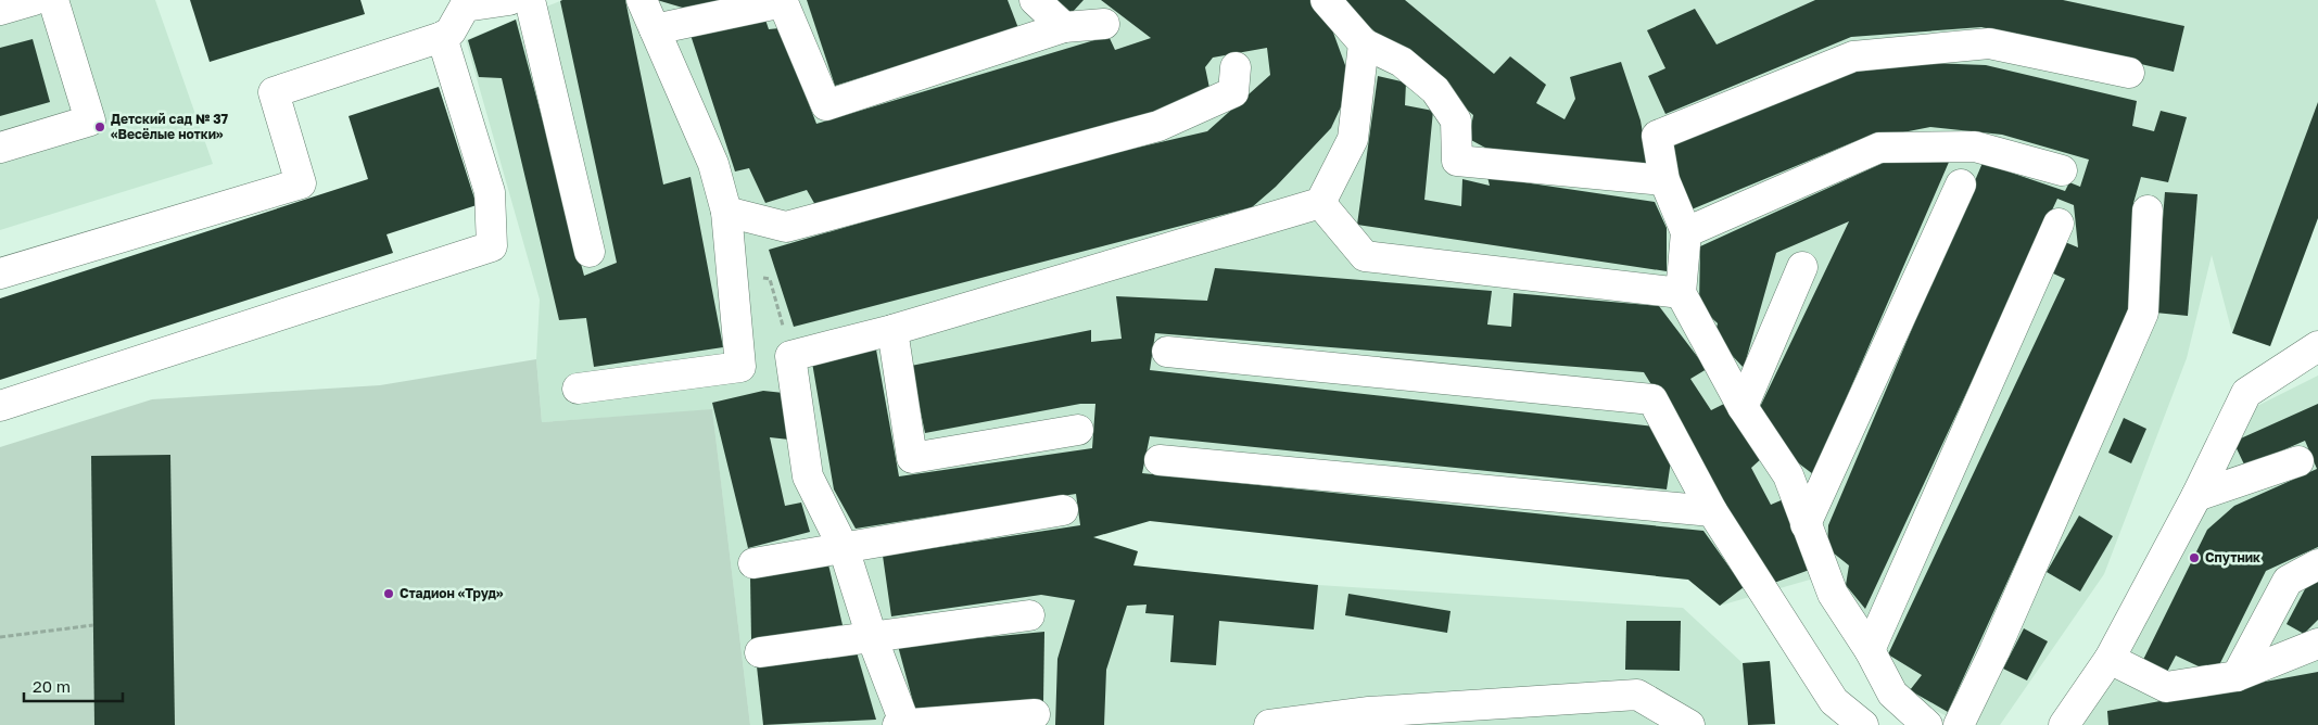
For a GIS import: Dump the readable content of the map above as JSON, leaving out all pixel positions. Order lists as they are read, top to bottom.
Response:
{
  "places": ["Детский сад № 37 «Весёлые нотки»", "Спутник", "Стадион «Труд»"],
  "scale_bar": "20 m"
}
